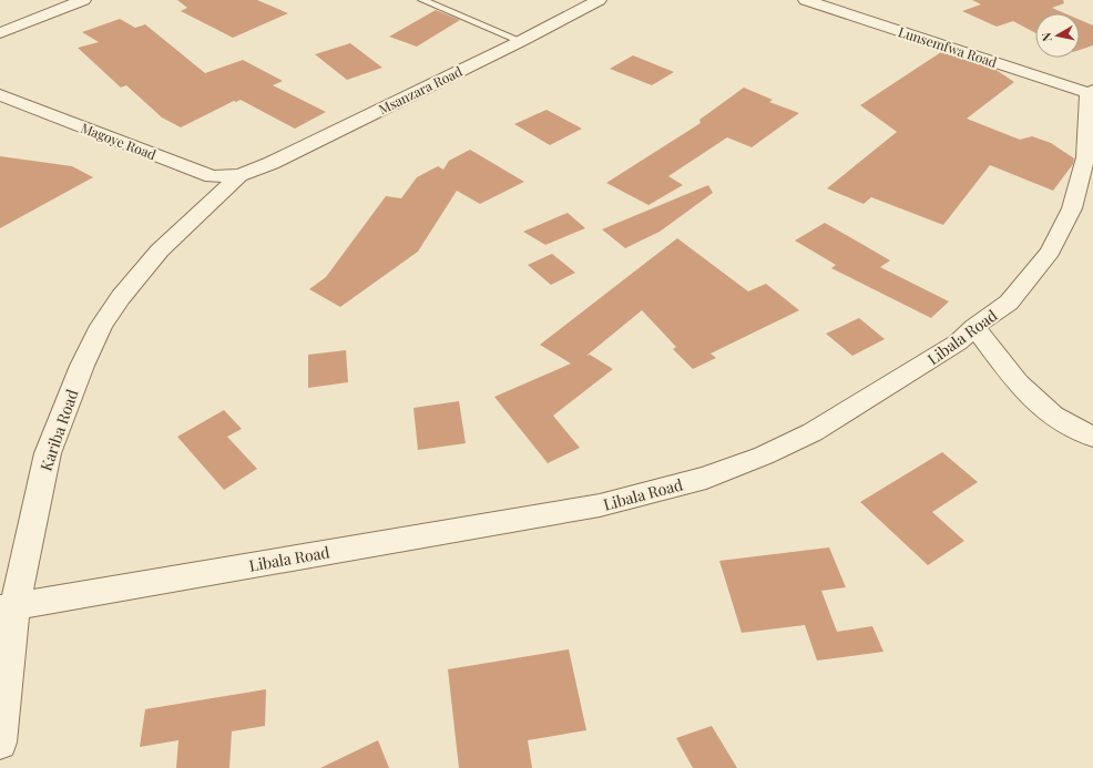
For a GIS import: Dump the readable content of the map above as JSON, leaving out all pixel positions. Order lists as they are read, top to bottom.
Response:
{
  "streets": {
    "street": [
      "Lunsemfwa Road",
      "Msanzara Road",
      "Magoye Road",
      "Libala Road",
      "Kariba Road"
    ]
  },
  "crossings": [
    ["Lunsemfwa Road", "Libala Road"],
    ["Msanzara Road", "Magoye Road"],
    ["Msanzara Road", "Kariba Road"],
    ["Magoye Road", "Kariba Road"],
    ["Libala Road", "Kariba Road"]
  ],
  "north": "left"
}
